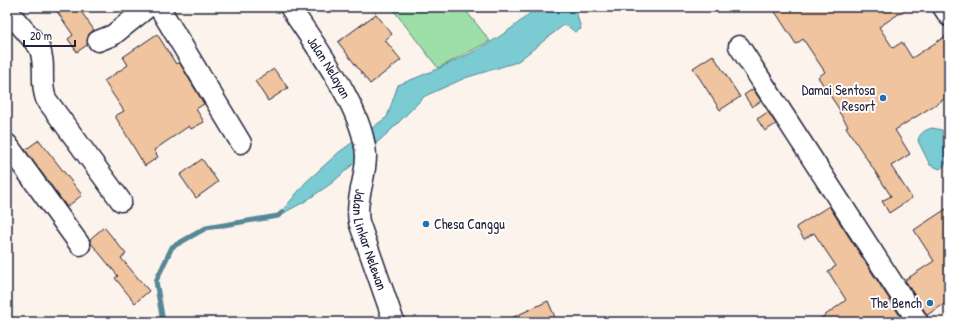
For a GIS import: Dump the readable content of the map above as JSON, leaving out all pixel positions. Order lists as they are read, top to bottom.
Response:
{
  "streets": {
    "street": ["Jalan Nelayan", "Jalan Linkar Nelewan"]
  },
  "crossings": [
    ["Jalan Nelayan", "Jalan Linkar Nelewan"]
  ],
  "places": ["Damai Sentosa Resort", "Chesa Canggu", "The Bench"],
  "scale_bar": "20 m"
}
